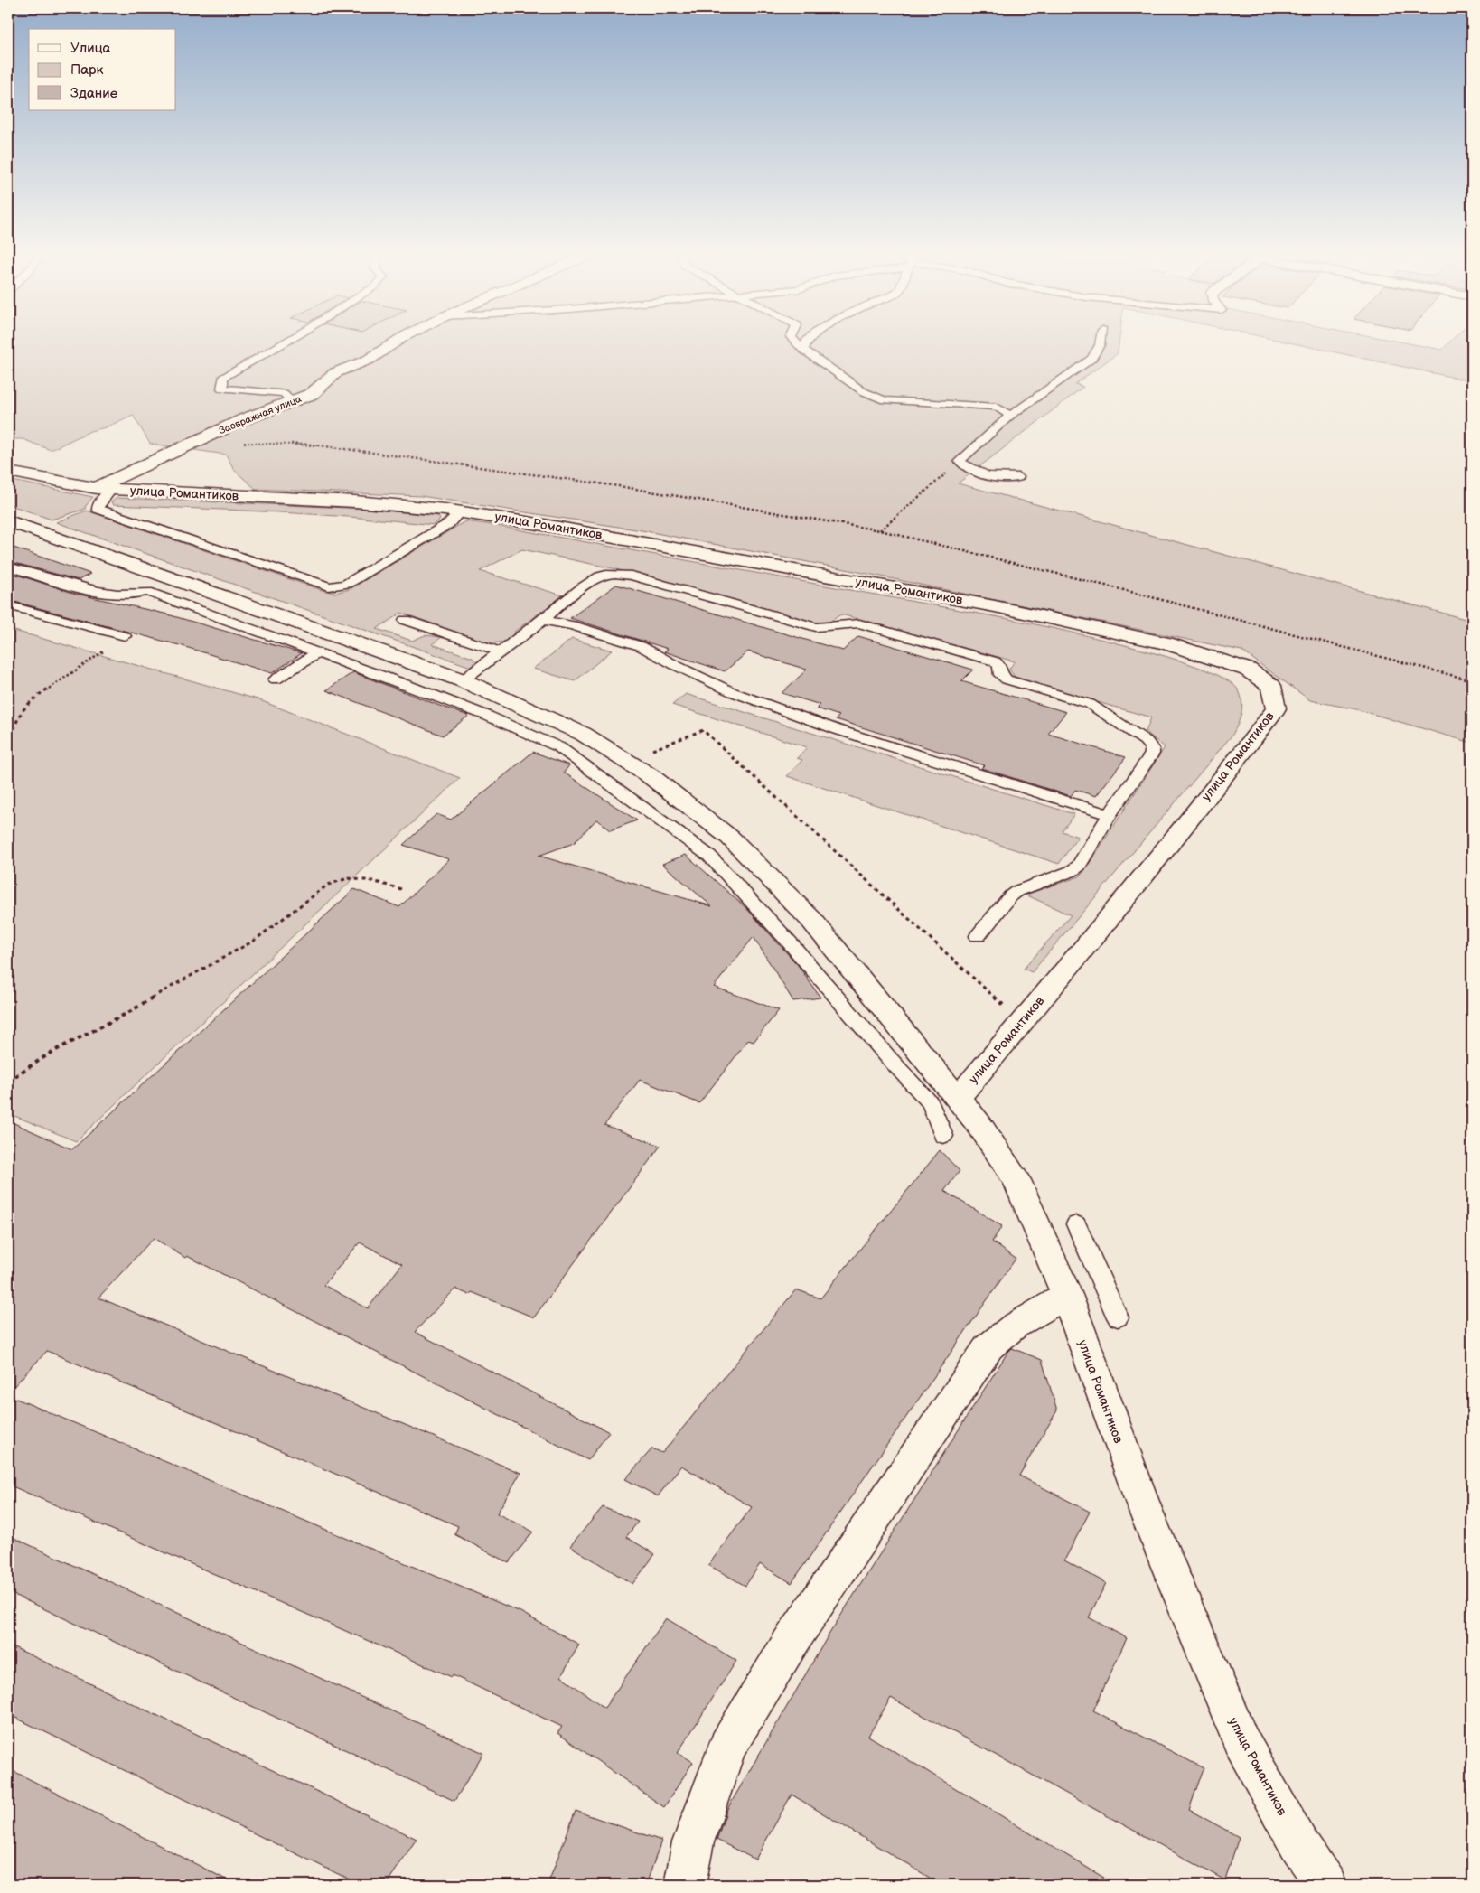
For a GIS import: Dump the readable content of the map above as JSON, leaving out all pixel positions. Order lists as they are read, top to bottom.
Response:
{
  "streets": {
    "street": ["Заовражная улица", "улица Романтиков"]
  },
  "crossings": [
    ["Заовражная улица", "улица Романтиков"]
  ],
  "legend": ["Улица", "Парк", "Здание"]
}
